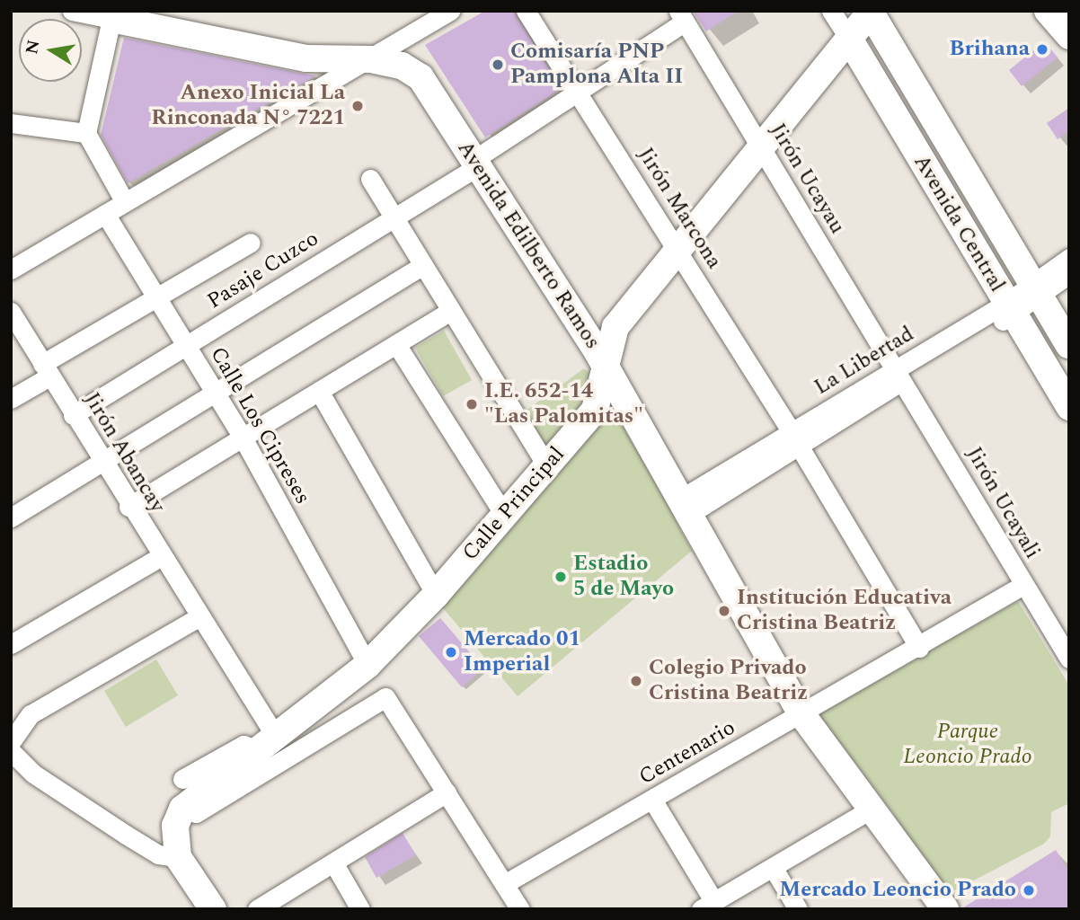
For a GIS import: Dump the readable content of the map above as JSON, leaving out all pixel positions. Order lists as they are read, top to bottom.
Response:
{
  "streets": {
    "street": [
      "Jirón Ucayau",
      "Jirón Marcona",
      "Avenida Central",
      "Avenida Edilberto Ramos",
      "Pasaje Cuzco",
      "La Libertad",
      "Calle Los Cipreses",
      "Jirón Abancay",
      "Jirón Ucayali",
      "Calle Principal",
      "Centenario"
    ]
  },
  "crossings": [
    ["Jirón Ucayau", "Pasaje Cuzco"],
    ["Jirón Ucayau", "La Libertad"],
    ["Jirón Ucayau", "Jirón Ucayali"],
    ["Jirón Ucayau", "Calle Principal"],
    ["Jirón Marcona", "Pasaje Cuzco"],
    ["Jirón Marcona", "La Libertad"],
    ["Jirón Marcona", "Calle Principal"],
    ["Jirón Marcona", "Centenario"],
    ["Avenida Central", "La Libertad"],
    ["Avenida Central", "Calle Principal"],
    ["Avenida Edilberto Ramos", "Pasaje Cuzco"],
    ["Avenida Edilberto Ramos", "La Libertad"],
    ["Avenida Edilberto Ramos", "Calle Principal"],
    ["Avenida Edilberto Ramos", "Centenario"],
    ["Pasaje Cuzco", "Calle Los Cipreses"],
    ["Pasaje Cuzco", "Jirón Abancay"],
    ["La Libertad", "Jirón Ucayali"],
    ["Calle Los Cipreses", "Calle Principal"],
    ["Jirón Abancay", "Calle Principal"],
    ["Jirón Ucayali", "Centenario"]
  ],
  "parks": ["Parque Leoncio Prado"],
  "places": [
    "Brihana",
    "Comisaría PNP Pamplona Alta II",
    "Anexo Inicial La Rinconada N° 7221",
    "I.E. 652-14 \"Las Palomitas\"",
    "Estadio 5 de Mayo",
    "Institución Educativa Cristina Beatriz",
    "Mercado 01 Imperial",
    "Colegio Privado Cristina Beatriz",
    "Mercado Leoncio Prado"
  ],
  "north": "left"
}
